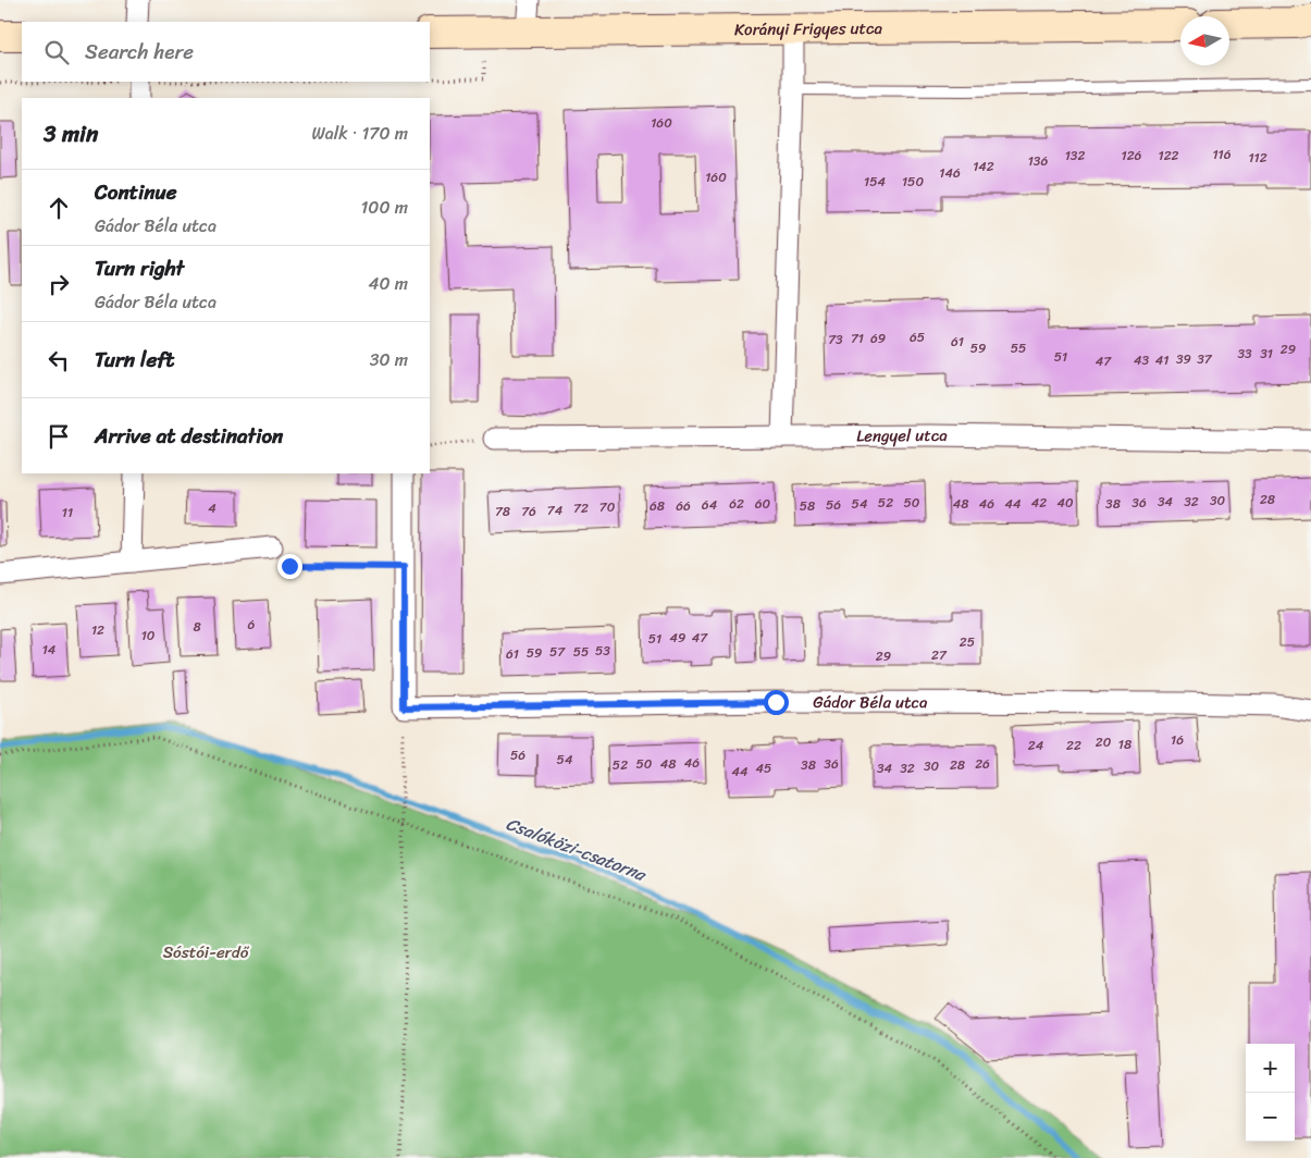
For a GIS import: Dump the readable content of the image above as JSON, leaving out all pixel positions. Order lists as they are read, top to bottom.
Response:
{
  "streets": {
    "street": ["Korányi Frigyes utca", "Lengyel utca", "Gádor Béla utca"]
  },
  "water": ["Csalóközi-csatorna"],
  "parks": ["Sóstói-erdő"],
  "house_numbers": [
    "160",
    "116",
    "132",
    "126",
    "122",
    "112",
    "136",
    "142",
    "146",
    "160",
    "154",
    "150",
    "65",
    "71",
    "69",
    "73",
    "61",
    "59",
    "55",
    "29",
    "33",
    "31",
    "51",
    "39",
    "37",
    "43",
    "41",
    "47",
    "28",
    "30",
    "34",
    "32",
    "52",
    "50",
    "42",
    "40",
    "36",
    "62",
    "60",
    "54",
    "48",
    "46",
    "44",
    "38",
    "64",
    "56",
    "68",
    "66",
    "58",
    "70",
    "4",
    "72",
    "74",
    "78",
    "76",
    "11",
    "6",
    "8",
    "12",
    "10",
    "49",
    "47",
    "51",
    "25",
    "14",
    "53",
    "57",
    "55",
    "59",
    "61",
    "27",
    "29",
    "16",
    "20",
    "18",
    "24",
    "22",
    "56",
    "54",
    "46",
    "50",
    "48",
    "36",
    "26",
    "52",
    "38",
    "28",
    "30",
    "45",
    "34",
    "32",
    "44"
  ],
  "north": "left",
  "page": {
    "search": "Search here",
    "heading": ["3 min", "Walk · 170 m"],
    "list": [
      ["Continue", "Gádor Béla utca", "100 m"],
      ["Turn right", "Gádor Béla utca", "40 m"],
      ["Turn left", "30 m"],
      "Arrive at destination"
    ],
    "map_buttons": ["+", "−"]
  }
}
